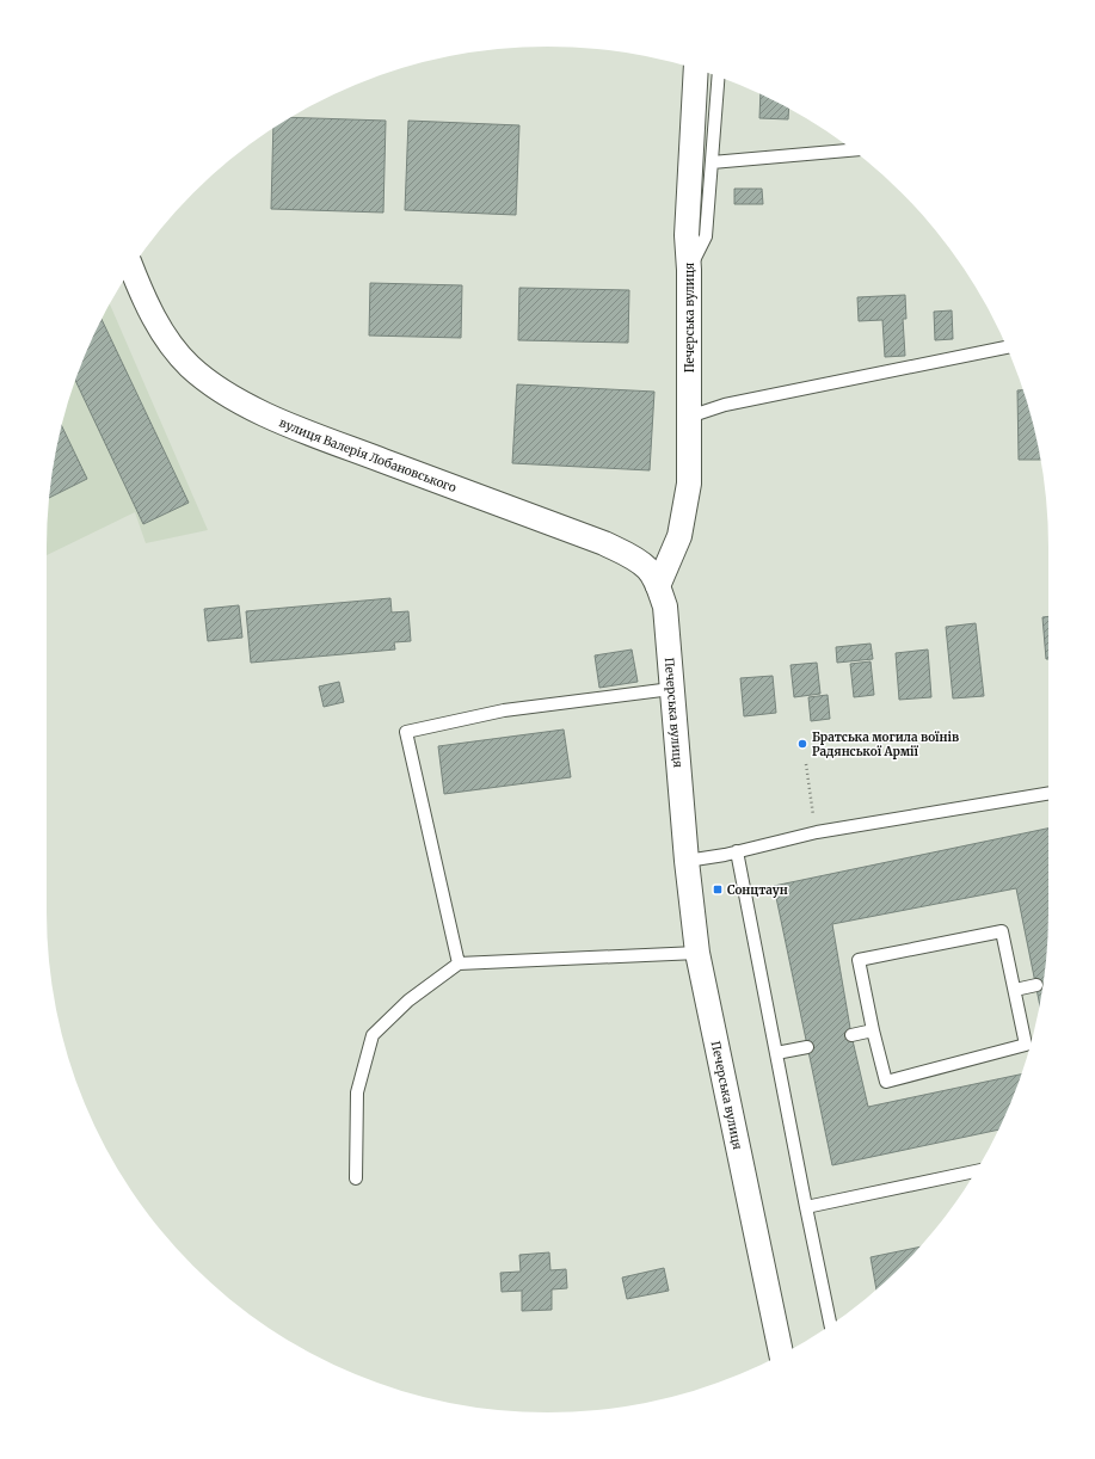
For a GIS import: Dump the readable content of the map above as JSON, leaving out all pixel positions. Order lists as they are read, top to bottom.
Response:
{
  "streets": {
    "street": ["Печерська вулиця", "вулиця Валерія Лобановського"]
  },
  "crossings": [
    ["Печерська вулиця", "вулиця Валерія Лобановського"]
  ],
  "places": {
    "other": ["Братська могила воїнів Радянської Армії"],
    "transit": ["Сонцтаун"]
  }
}
